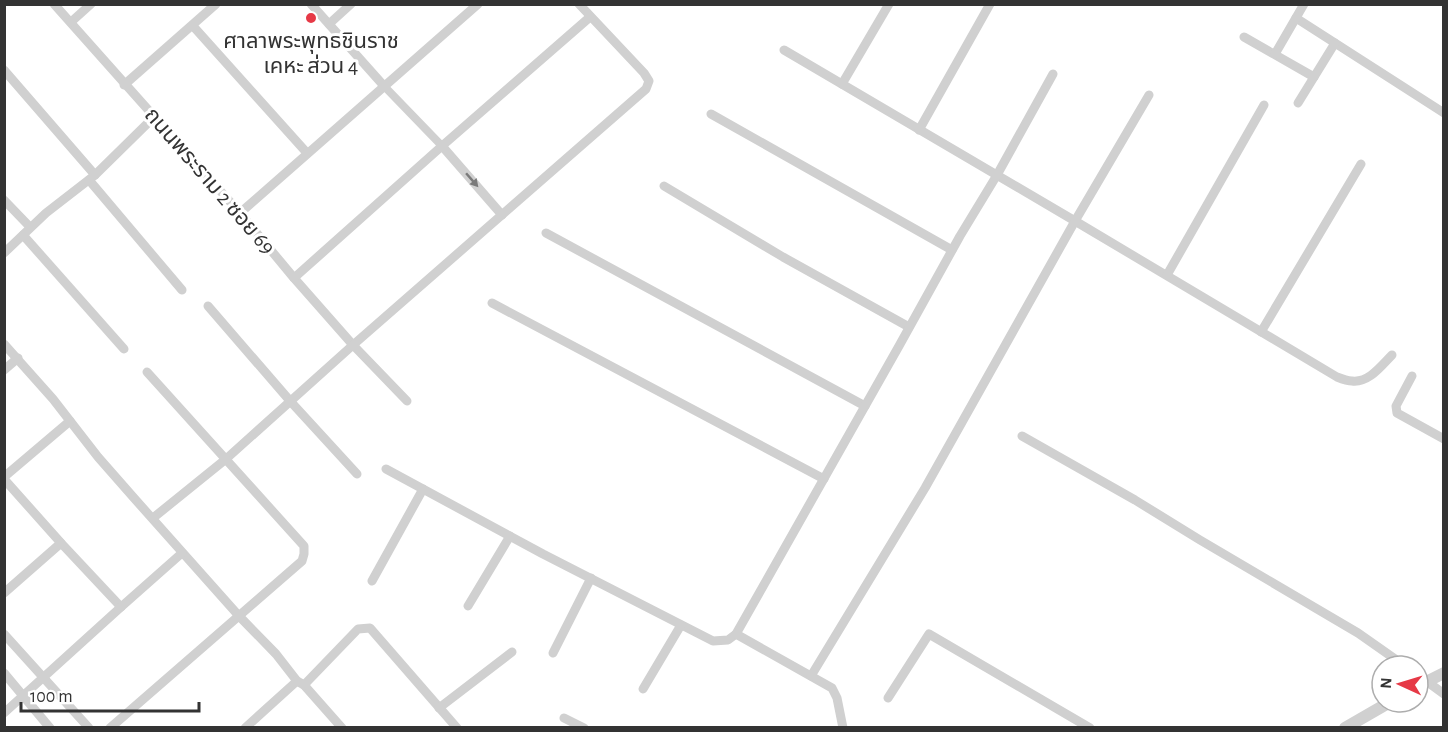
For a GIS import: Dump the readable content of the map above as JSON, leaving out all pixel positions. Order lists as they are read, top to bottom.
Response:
{
  "streets": {
    "street": ["ถนนพระราม 2 ซอย 69"]
  },
  "places": ["ศาลาพระพุทธชินราช เคหะ ส่วน 4"],
  "scale_bar": "100 m",
  "north": "left"
}
